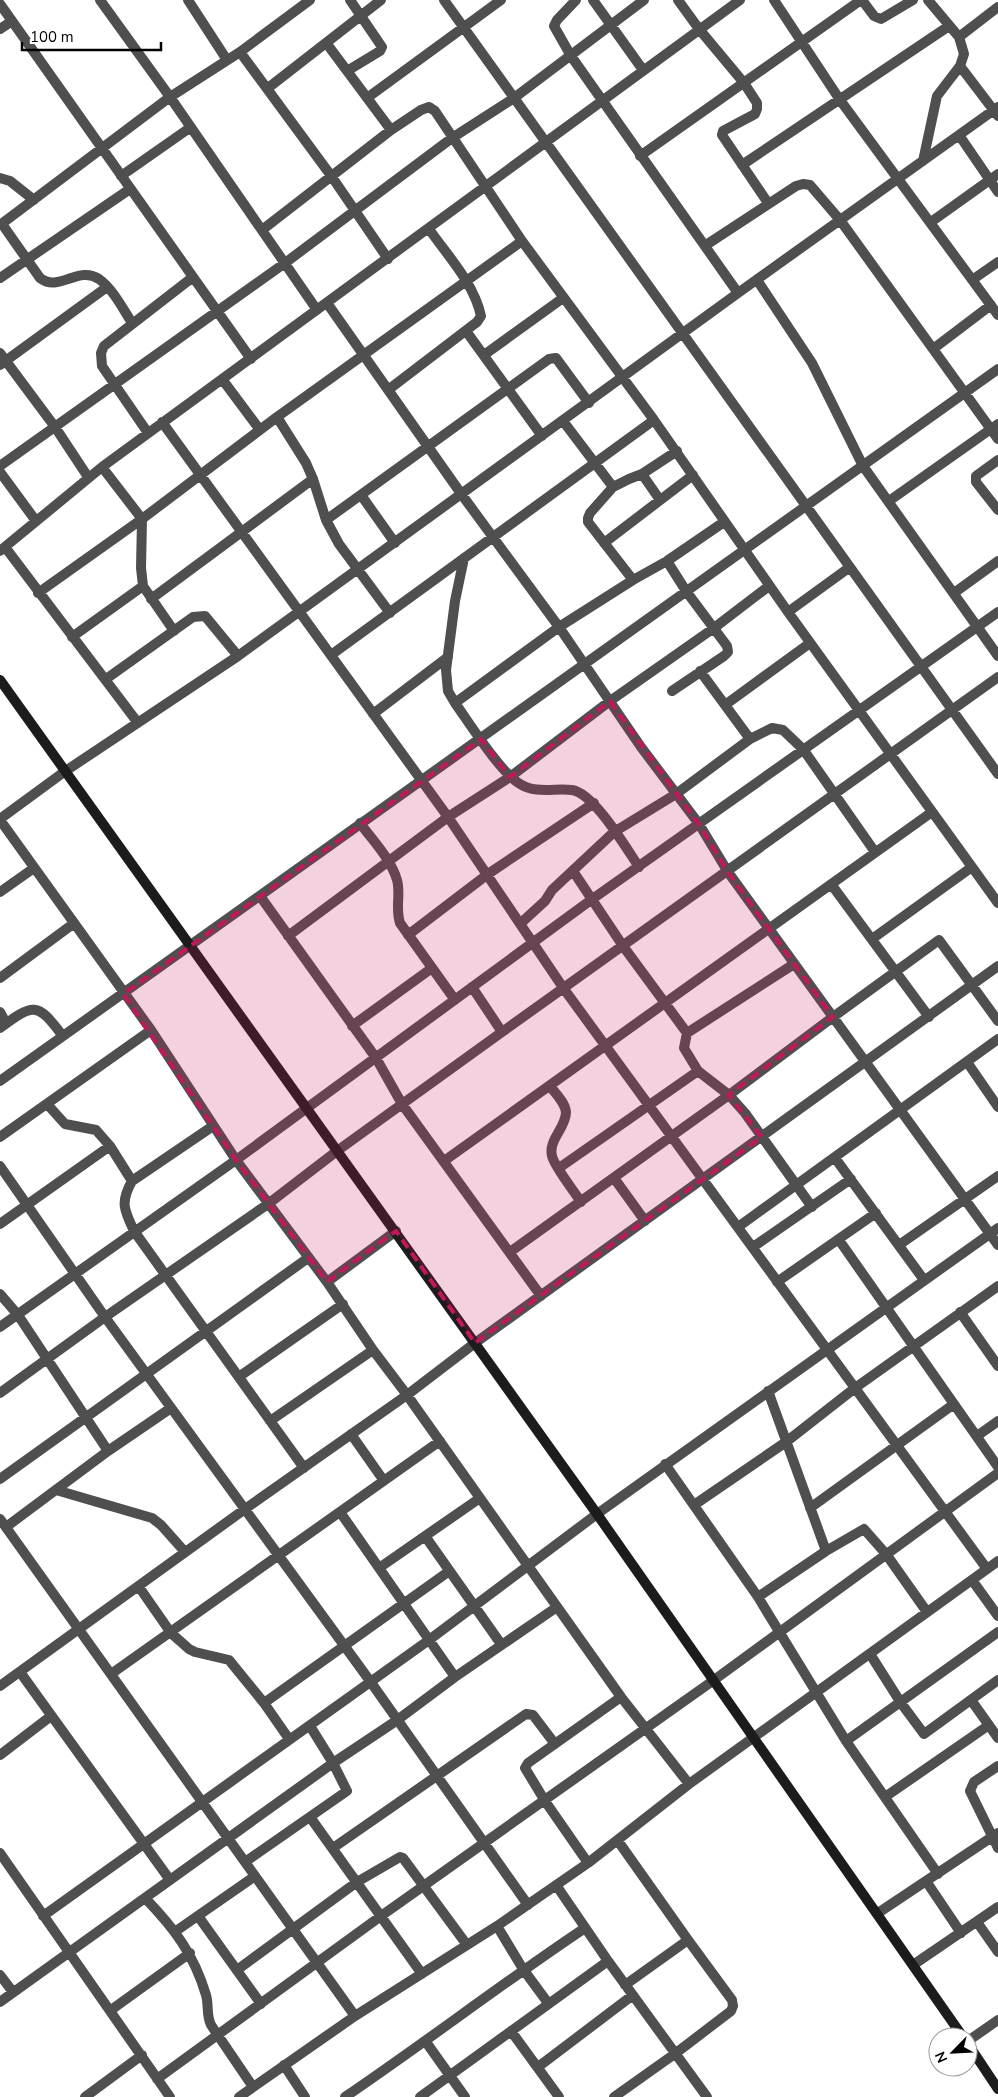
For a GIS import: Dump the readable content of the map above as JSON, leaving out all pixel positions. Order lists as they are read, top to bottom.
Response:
{
  "scale_bar": "100 m",
  "north": "bottom left"
}
